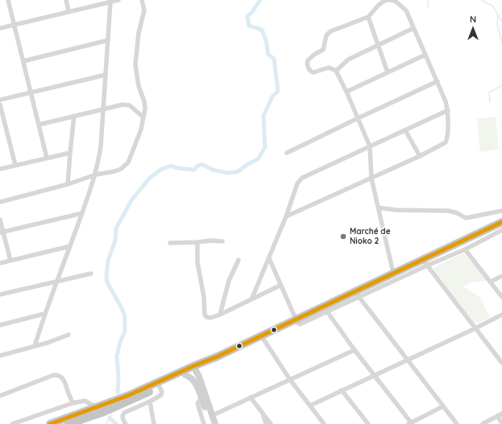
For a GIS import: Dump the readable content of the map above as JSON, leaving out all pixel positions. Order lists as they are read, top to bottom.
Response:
{
  "places": ["Marché de Nioko 2"],
  "north": "top"
}
